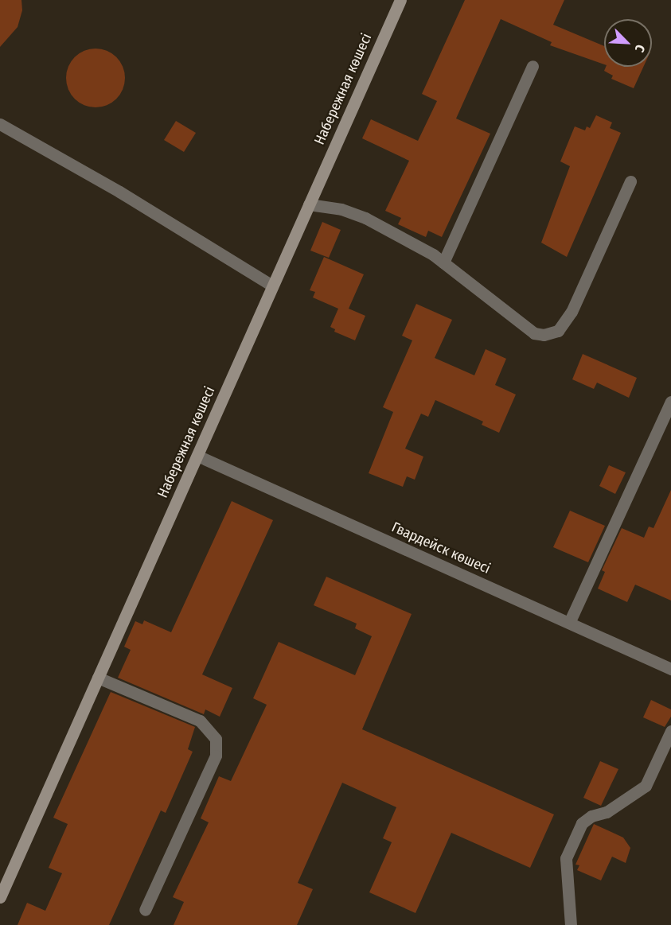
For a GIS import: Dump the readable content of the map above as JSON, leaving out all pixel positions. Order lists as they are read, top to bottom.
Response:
{
  "streets": {
    "street": ["Набережная көшесі", "Гвардейск көшесі"]
  },
  "crossings": [
    ["Набережная көшесі", "Гвардейск көшесі"]
  ],
  "north": "bottom right"
}
